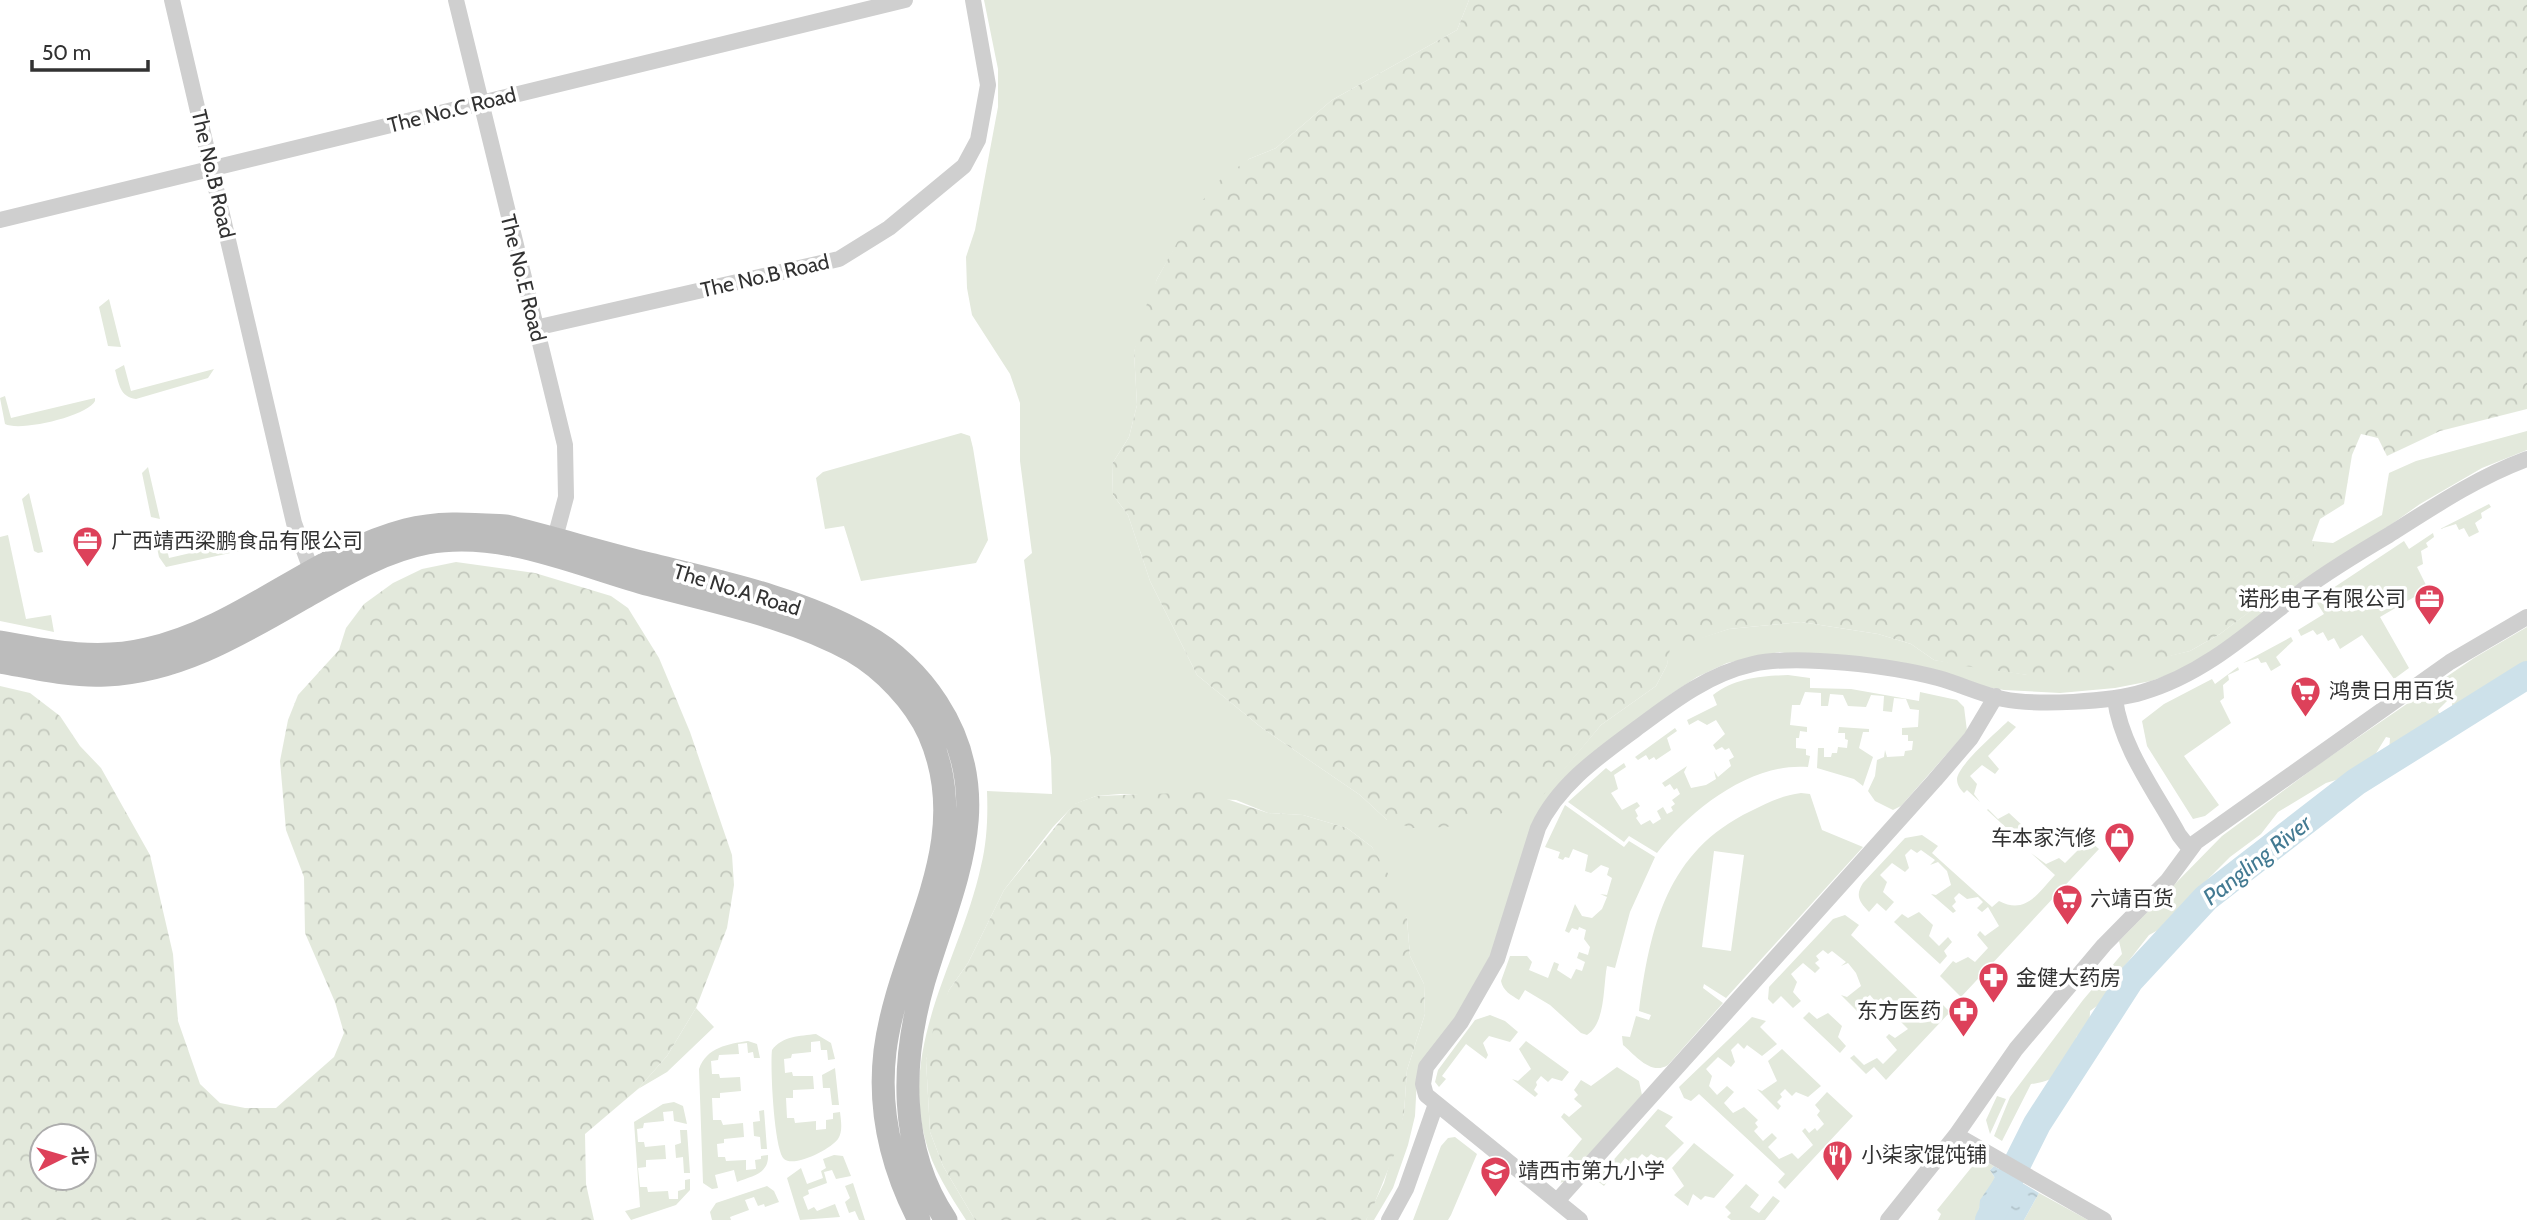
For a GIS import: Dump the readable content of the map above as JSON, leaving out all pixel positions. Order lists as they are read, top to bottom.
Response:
{
  "streets": {
    "street": [
      "The No.C Road",
      "The No.B Road",
      "The No.E Road",
      "The No.A Road"
    ]
  },
  "crossings": [
    ["The No.C Road", "The No.B Road"],
    ["The No.C Road", "The No.E Road"],
    ["The No.B Road", "The No.E Road"],
    ["The No.B Road", "The No.A Road"],
    ["The No.E Road", "The No.A Road"]
  ],
  "water": ["Pangling River"],
  "places": {
    "office": ["广西靖西梁鹏食品有限公司", "诺彤电子有限公司"],
    "supermarket": ["鸿贵日用百货", "六靖百货"],
    "shop": ["车本家汽修"],
    "pharmacy": ["金健大药房", "东方医药"],
    "restaurant": ["小柒家馄饨铺"],
    "school or university": ["靖西市第九小学"]
  },
  "scale_bar": "50 m",
  "north": "right"
}
